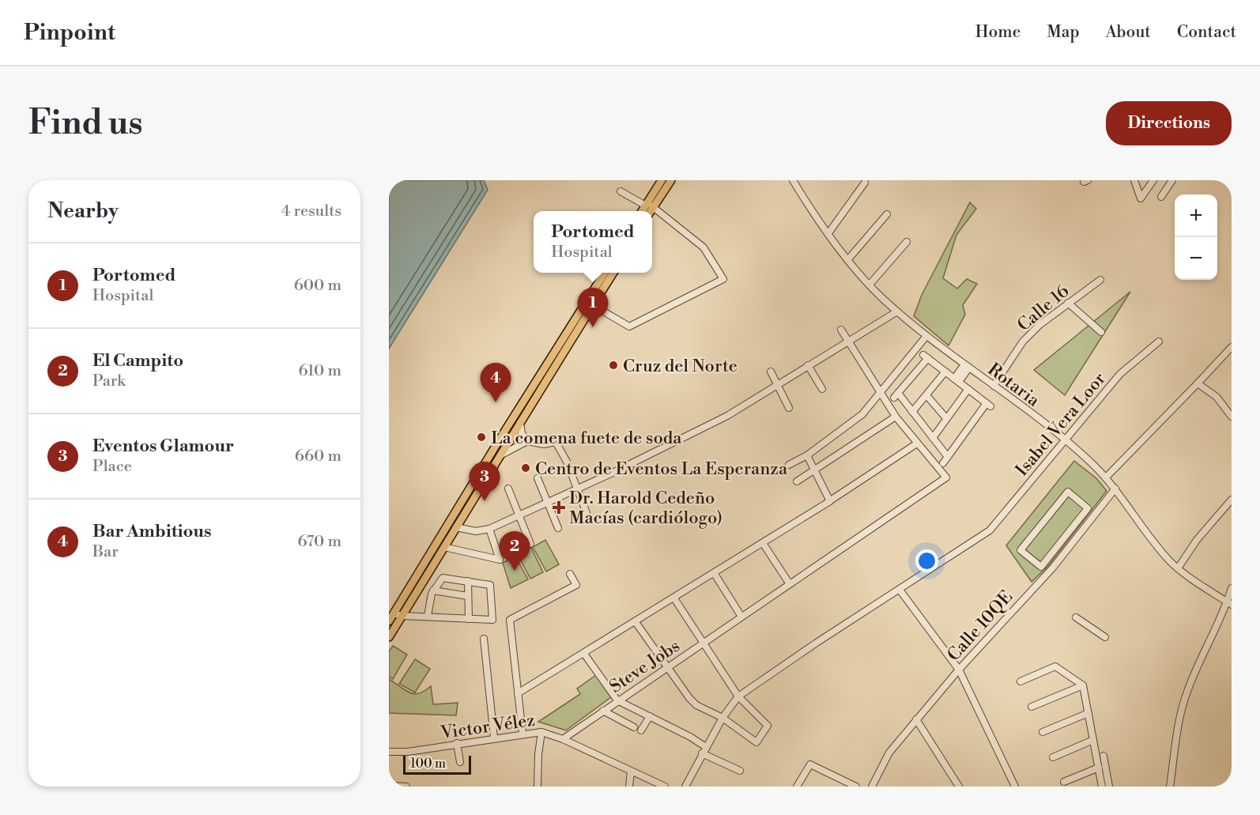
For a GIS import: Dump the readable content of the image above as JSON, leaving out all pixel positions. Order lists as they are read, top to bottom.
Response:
{
  "streets": {
    "street": [
      "Calle 16",
      "Rotaria",
      "Isabel Vera Loor",
      "Calle 10QE",
      "Steve Jobs",
      "Victor Vélez"
    ]
  },
  "crossings": [
    ["Calle 16", "Rotaria"],
    ["Rotaria", "Isabel Vera Loor"],
    ["Rotaria", "Calle 10QE"],
    ["Steve Jobs", "Victor Vélez"]
  ],
  "places": {
    "other": ["Cruz del Norte", "La comena fuete de soda", "Centro de Eventos La Esperanza"],
    "health": ["Dr. Harold Cedeño Macías (cardiólogo)"]
  },
  "scale_bar": "100 m",
  "page": {
    "header": "Pinpoint",
    "nav": [
      "Home",
      "Map",
      "About",
      "Contact"
    ],
    "buttons": "Directions",
    "title": "Find us",
    "heading": ["Nearby", "4 results"],
    "map_buttons": ["+", "−"],
    "popup": ["Portomed", "Hospital"],
    "list": [
      {
        "mark": "1",
        "name": "Portomed",
        "note": "Hospital",
        "value": "600 m"
      },
      {
        "mark": "2",
        "name": "El Campito",
        "note": "Park",
        "value": "610 m"
      },
      {
        "mark": "3",
        "name": "Eventos Glamour",
        "note": "Place",
        "value": "660 m"
      },
      {
        "mark": "4",
        "name": "Bar Ambitious",
        "note": "Bar",
        "value": "670 m"
      }
    ],
    "pins": [
      "1",
      "4",
      "3",
      "2"
    ],
    "scale": "100 m"
  }
}
